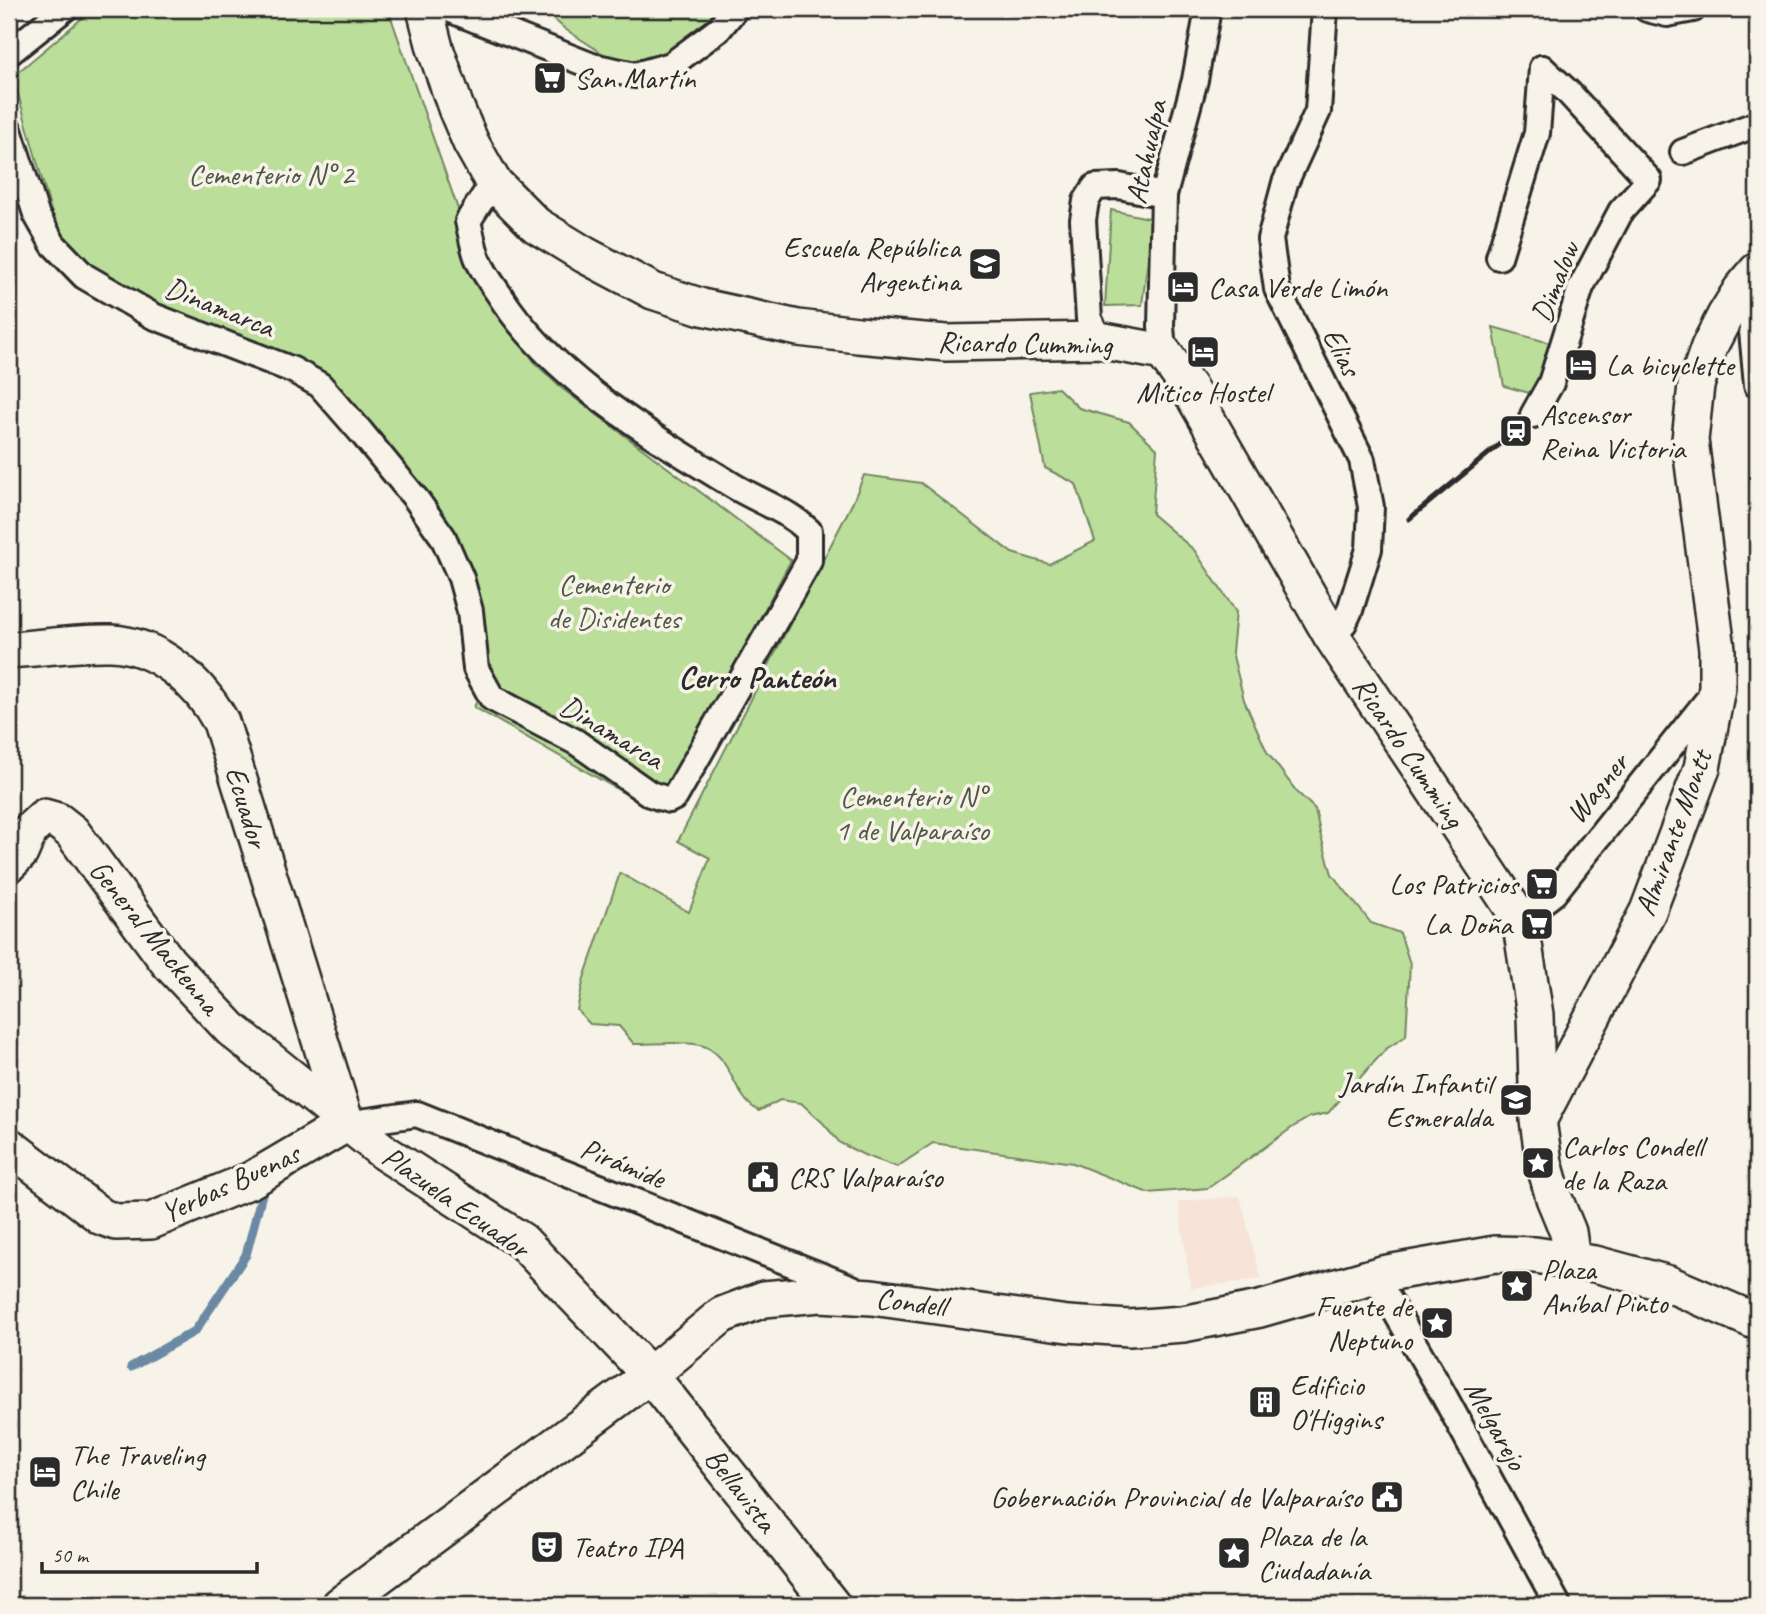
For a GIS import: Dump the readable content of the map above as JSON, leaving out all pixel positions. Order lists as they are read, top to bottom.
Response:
{
  "streets": {
    "main road": [
      "Ricardo Cumming",
      "Ecuador",
      "Almirante Montt",
      "General Mackenna",
      "Yerbas Buenas",
      "Plazuela Ecuador",
      "Condell",
      "Bellavista"
    ],
    "street": [
      "Atahualpa",
      "Dimalow",
      "Dinamarca",
      "Elias",
      "Wagner",
      "Pirámide",
      "Melgarejo"
    ]
  },
  "crossings": [
    ["Atahualpa", "Ricardo Cumming"],
    ["Dinamarca", "Ricardo Cumming"],
    ["Ricardo Cumming", "Elias"],
    ["Ricardo Cumming", "Wagner"],
    ["Ricardo Cumming", "Almirante Montt"],
    ["Wagner", "Almirante Montt"],
    ["Ecuador", "General Mackenna"],
    ["Ecuador", "Pirámide"],
    ["Ecuador", "Yerbas Buenas"],
    ["Ecuador", "Plazuela Ecuador"],
    ["General Mackenna", "Pirámide"],
    ["General Mackenna", "Yerbas Buenas"],
    ["General Mackenna", "Plazuela Ecuador"],
    ["Pirámide", "Yerbas Buenas"],
    ["Pirámide", "Plazuela Ecuador"],
    ["Pirámide", "Condell"],
    ["Yerbas Buenas", "Plazuela Ecuador"],
    ["Plazuela Ecuador", "Condell"],
    ["Plazuela Ecuador", "Bellavista"],
    ["Condell", "Melgarejo"],
    ["Condell", "Bellavista"]
  ],
  "districts": ["Cerro Panteón"],
  "parks": ["Cementerio N° 2", "Cementerio de Disidentes", "Cementerio N° 1 de Valparaíso"],
  "places": {
    "supermarket": ["San Martín", "Los Patricios", "La Doña"],
    "school or university": ["Escuela República Argentina", "Jardín Infantil Esmeralda"],
    "hotel": [
      "Casa Verde Limón",
      "Mítico Hostel",
      "La bicyclette",
      "The Traveling Chile"
    ],
    "station": ["Ascensor Reina Victoria"],
    "place": [
      "Carlos Condell de la Raza",
      "Plaza Aníbal Pinto",
      "Fuente de Neptuno",
      "Plaza de la Ciudadanía"
    ],
    "public building": ["CRS Valparaíso", "Gobernación Provincial de Valparaíso"],
    "building": ["Edificio O'Higgins"],
    "theatre": ["Teatro IPA"]
  },
  "scale_bar": "50 m"
}
